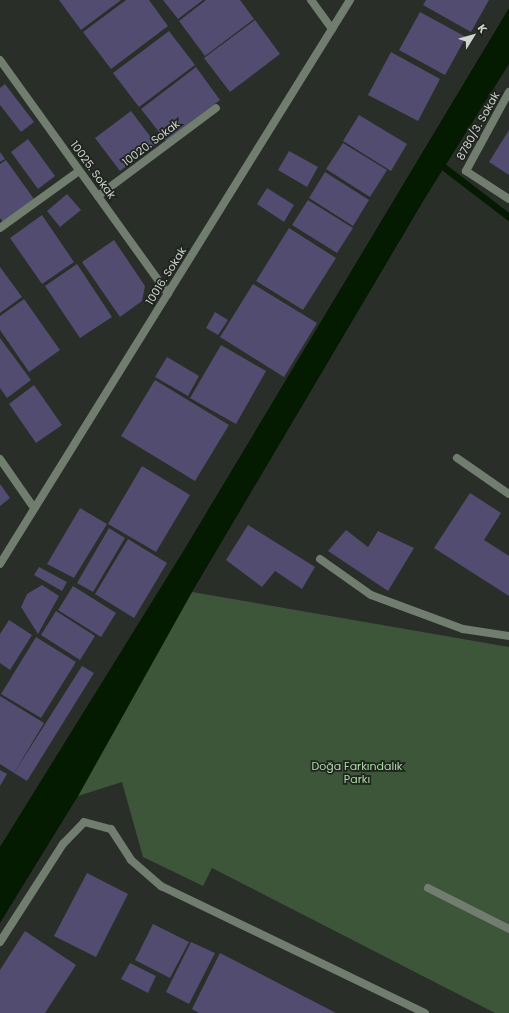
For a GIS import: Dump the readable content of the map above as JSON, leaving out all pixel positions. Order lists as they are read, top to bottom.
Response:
{
  "streets": {
    "street": [
      "8780/3. Sokak",
      "10020. Sokak",
      "10025. Sokak",
      "10016. Sokak"
    ]
  },
  "crossings": [
    ["10020. Sokak", "10025. Sokak"],
    ["10025. Sokak", "10016. Sokak"]
  ],
  "parks": ["Doğa Farkındalık Parkı"],
  "north": "top right"
}
